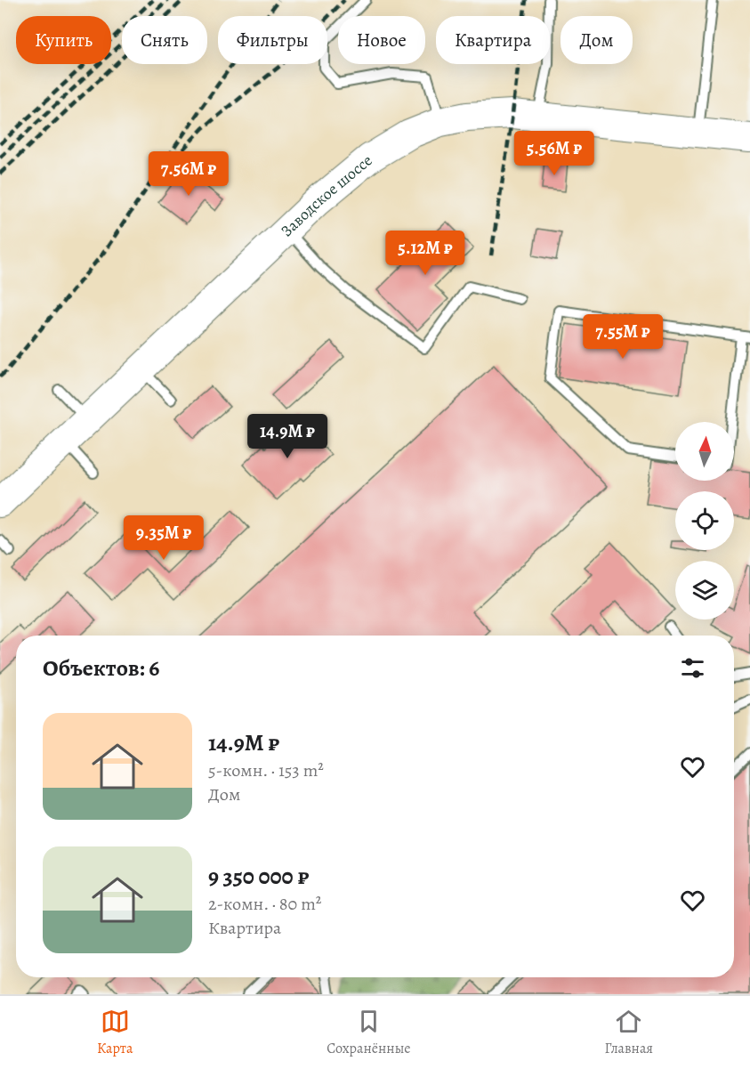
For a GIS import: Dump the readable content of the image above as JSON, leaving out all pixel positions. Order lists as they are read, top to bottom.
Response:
{
  "streets": {
    "main road": ["Заводское шоссе"]
  },
  "north": "top",
  "page": {
    "chip": [
      "Купить",
      "Снять",
      "Фильтры",
      "Новое",
      "Квартира",
      "Дом"
    ],
    "price": [
      "5.56M ₽",
      "7.56M ₽",
      "5.12M ₽",
      "7.55M ₽",
      "14.9M ₽",
      "9.35M ₽"
    ],
    "heading": "Объектов: 6",
    "list": [
      {
        "name": "14.9M ₽",
        "note": "5-комн. · 153 m² · Дом"
      },
      {
        "name": "9 350 000 ₽",
        "note": "2-комн. · 80 m² · Квартира"
      }
    ],
    "tabs": ["Карта", "Сохранённые", "Главная"]
  }
}
